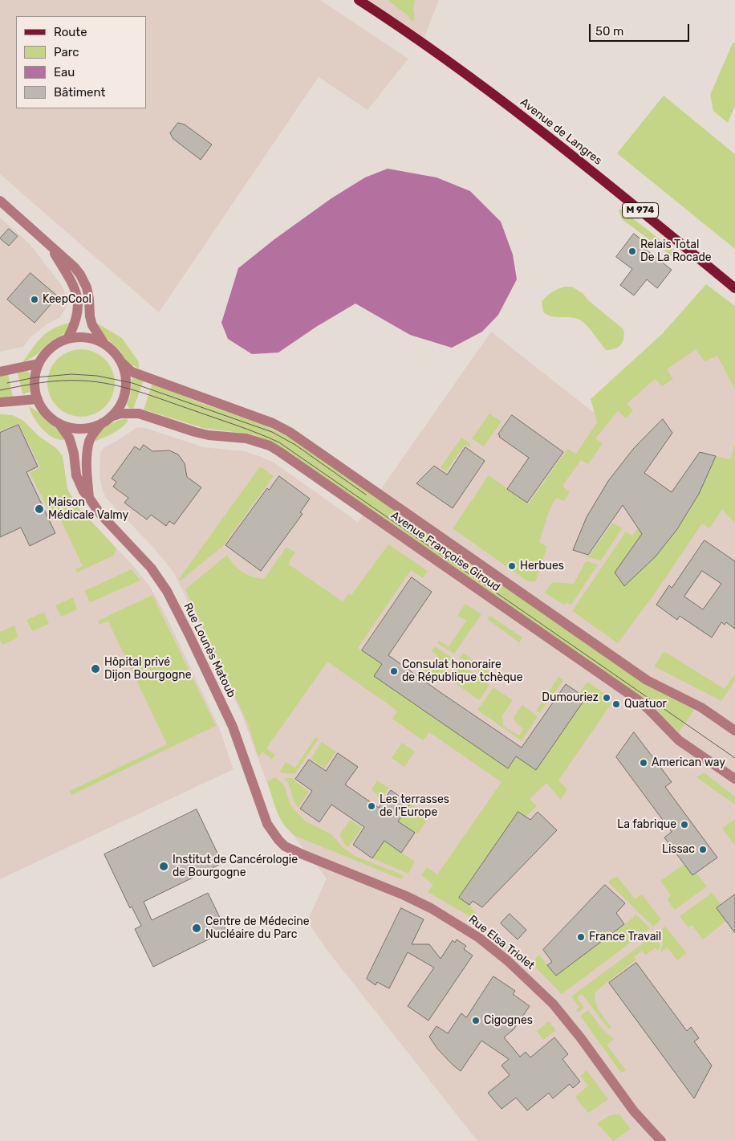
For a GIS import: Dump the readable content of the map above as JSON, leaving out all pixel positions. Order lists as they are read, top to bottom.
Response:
{
  "streets": {
    "main road": ["Avenue de Langres", "M 974"],
    "street": ["Avenue Françoise Giroud", "Rue Lounès Matoub", "Rue Elsa Triolet"]
  },
  "crossings": [
    ["Avenue Françoise Giroud", "Rue Lounès Matoub"],
    ["Rue Lounès Matoub", "Rue Elsa Triolet"]
  ],
  "places": [
    "Relais Total De La Rocade",
    "KeepCool",
    "Maison Médicale Valmy",
    "Herbues",
    "Hôpital privé Dijon Bourgogne",
    "Consulat honoraire de République tchèque",
    "Dumouriez",
    "Quatuor",
    "American way",
    "Les terrasses de l'Europe",
    "La fabrique",
    "Lissac",
    "Institut de Cancérologie de Bourgogne",
    "Centre de Médecine Nucléaire du Parc",
    "France Travail",
    "Cigognes"
  ],
  "legend": [
    "Route",
    "Parc",
    "Eau",
    "Bâtiment"
  ],
  "scale_bar": "50 m"
}
